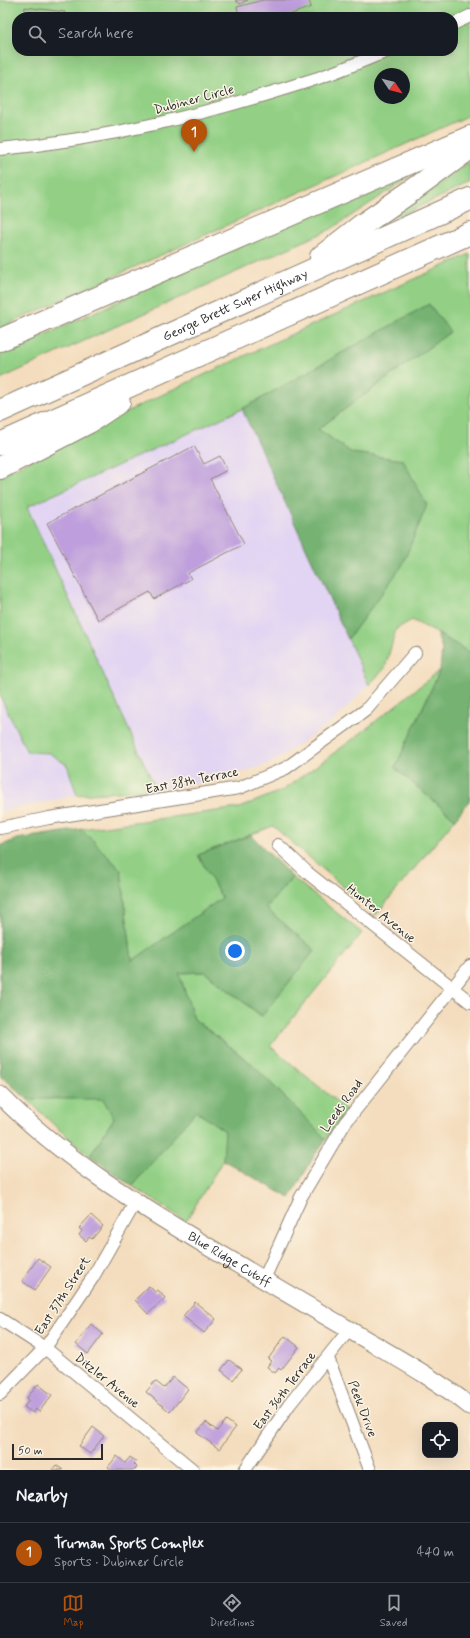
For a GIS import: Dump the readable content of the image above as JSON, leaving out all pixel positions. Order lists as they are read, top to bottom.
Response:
{
  "streets": {
    "highway": ["George Brett Super Highway"],
    "main road": ["Blue Ridge Cutoff"],
    "street": [
      "Dubiner Circle",
      "East 38th Terrace",
      "Hunter Avenue",
      "Leeds Road",
      "East 37th Street",
      "Ditzler Avenue",
      "East 36th Terrace",
      "Peek Drive"
    ]
  },
  "crossings": [
    ["Hunter Avenue", "Leeds Road"],
    ["Leeds Road", "Blue Ridge Cutoff"],
    ["Blue Ridge Cutoff", "East 37th Street"],
    ["Blue Ridge Cutoff", "East 36th Terrace"],
    ["East 37th Street", "Ditzler Avenue"],
    ["East 36th Terrace", "Peek Drive"]
  ],
  "scale_bar": "50 m",
  "north": "bottom right",
  "page": {
    "search": "Search here",
    "pins": "1",
    "scale": "50 m",
    "heading": "Nearby",
    "list": [
      {
        "mark": "1",
        "name": "Truman Sports Complex",
        "note": "Sports · Dubiner Circle",
        "value": "440 m"
      }
    ],
    "nav": ["Map", "Directions", "Saved"]
  }
}
